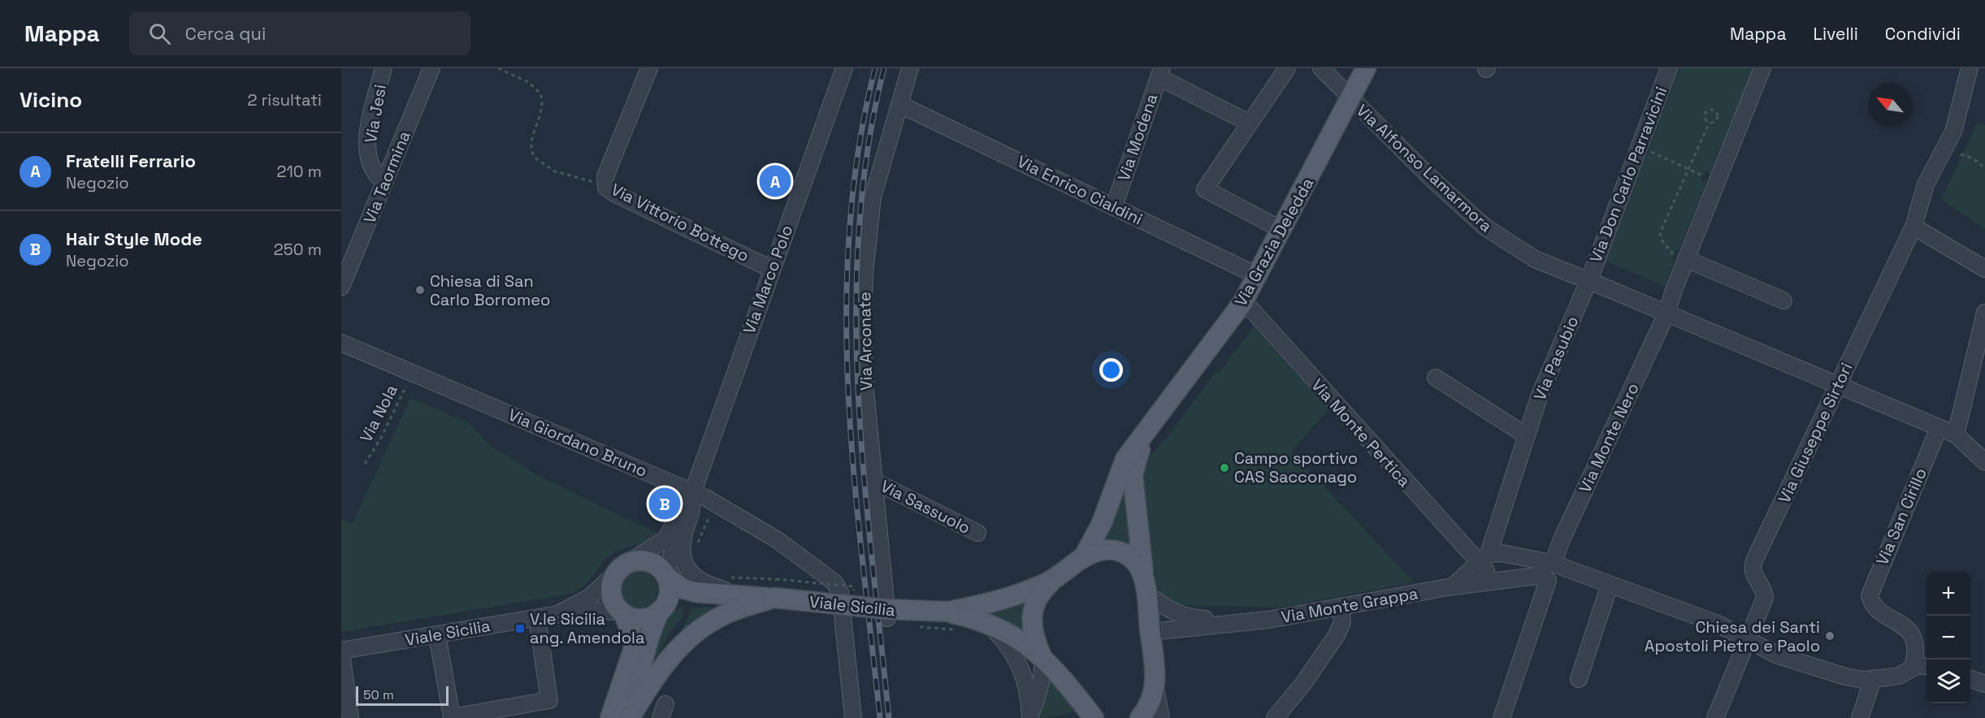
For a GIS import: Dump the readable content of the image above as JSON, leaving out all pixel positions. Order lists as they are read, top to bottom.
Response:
{
  "streets": {
    "main road": ["Via Grazia Deledda", "Via Monte Grappa", "Viale Sicilia"],
    "street": [
      "Via Jesi",
      "Via Modena",
      "Via Alfonso Lamarmora",
      "Via Don Carlo Parravicini",
      "Via Taormina",
      "Via Enrico Cialdini",
      "Via Vittorio Bottego",
      "Via Marco Polo",
      "Via Arconate",
      "Via Pasubio",
      "Via Monte Pertica",
      "Via Giuseppe Sirtori",
      "Via Monte Nero",
      "Via Giordano Bruno",
      "Via Sassuolo",
      "Via San Cirillo"
    ],
    "path": ["Via Nola"]
  },
  "crossings": [
    ["Via Jesi", "Via Taormina"],
    ["Via Modena", "Via Enrico Cialdini"],
    ["Via Alfonso Lamarmora", "Via Don Carlo Parravicini"],
    ["Via Alfonso Lamarmora", "Via Grazia Deledda"],
    ["Via Alfonso Lamarmora", "Via Pasubio"],
    ["Via Alfonso Lamarmora", "Via Monte Nero"],
    ["Via Don Carlo Parravicini", "Via Pasubio"],
    ["Via Enrico Cialdini", "Via Grazia Deledda"],
    ["Via Enrico Cialdini", "Via Arconate"],
    ["Via Vittorio Bottego", "Via Marco Polo"],
    ["Via Grazia Deledda", "Via Monte Pertica"],
    ["Via Grazia Deledda", "Via Monte Grappa"],
    ["Via Marco Polo", "Via Giordano Bruno"],
    ["Via Marco Polo", "Viale Sicilia"],
    ["Via Arconate", "Via Sassuolo"],
    ["Via Pasubio", "Via Monte Pertica"],
    ["Via Nola", "Via Giordano Bruno"],
    ["Via Monte Pertica", "Via Monte Grappa"],
    ["Via Monte Grappa", "Viale Sicilia"]
  ],
  "places": {
    "other": ["Chiesa di San Carlo Borromeo", "Campo sportivo CAS Sacconago", "Chiesa dei Santi Apostoli Pietro e Paolo"],
    "transit": ["V.le Sicilia ang. Amendola"]
  },
  "scale_bar": "50 m",
  "north": "top left",
  "page": {
    "header": "Mappa",
    "search": "Cerca qui",
    "nav": ["Mappa", "Livelli", "Condividi"],
    "heading": ["Vicino", "2 risultati"],
    "list": [
      {
        "mark": "A",
        "name": "Fratelli Ferrario",
        "note": "Negozio",
        "value": "210 m"
      },
      {
        "mark": "B",
        "name": "Hair Style Mode",
        "note": "Negozio",
        "value": "250 m"
      }
    ],
    "pins": ["A", "B"],
    "map_buttons": ["+", "−"],
    "scale": "50 m"
  }
}
